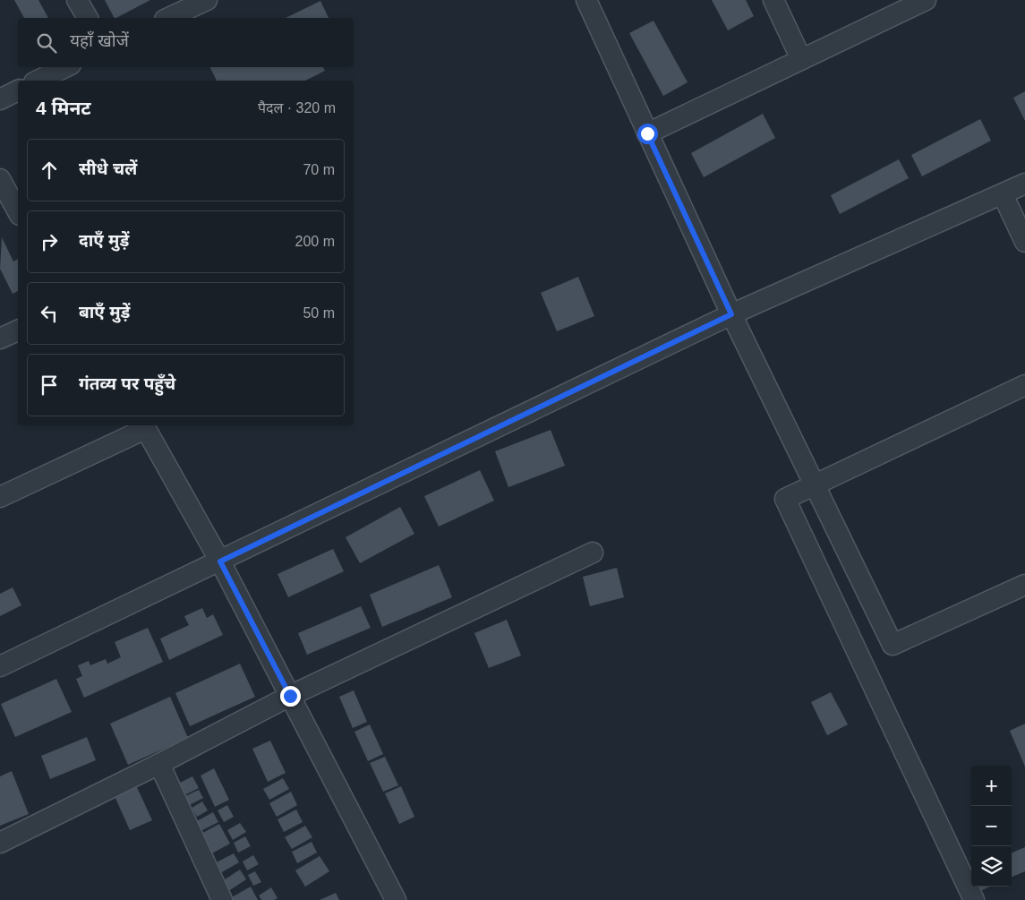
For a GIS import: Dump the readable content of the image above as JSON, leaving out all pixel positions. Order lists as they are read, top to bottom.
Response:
{
  "page": {
    "search": "यहाँ खोजें",
    "heading": ["4 मिनट", "पैदल · 320 m"],
    "list": [
      ["सीधे चलें", "70 m"],
      ["दाएँ मुड़ें", "200 m"],
      ["बाएँ मुड़ें", "50 m"],
      "गंतव्य पर पहुँचे"
    ],
    "map_buttons": ["+", "−"]
  }
}
